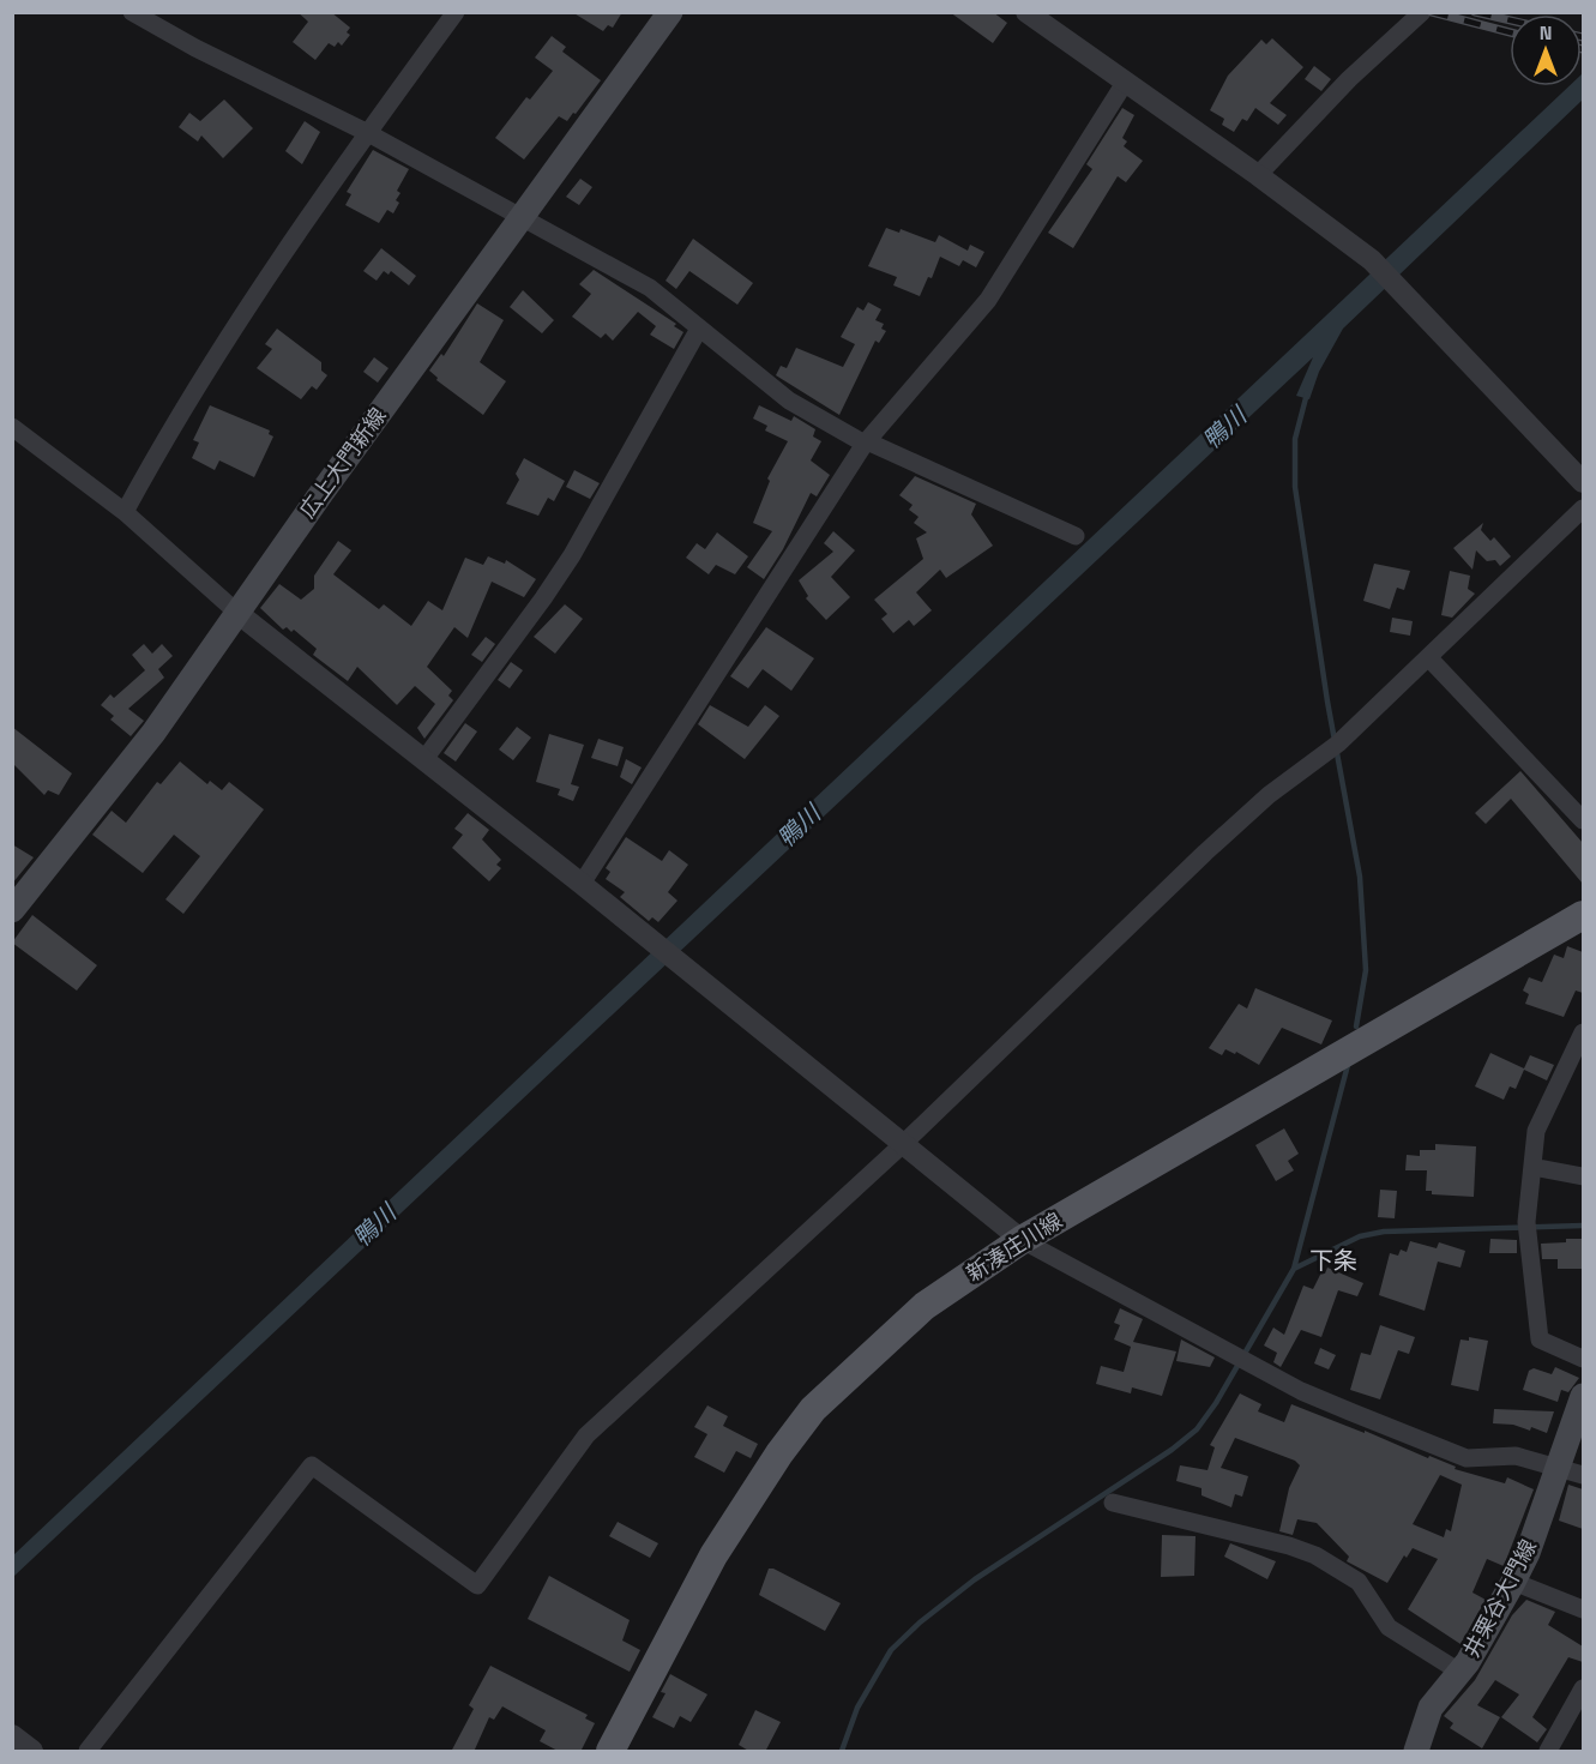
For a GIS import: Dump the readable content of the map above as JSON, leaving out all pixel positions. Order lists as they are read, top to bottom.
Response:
{
  "streets": {
    "main road": ["広上大門新線", "新湊庄川線", "井栗谷大門線"]
  },
  "districts": ["下条"],
  "water": ["鴨川"],
  "north": "top"
}
